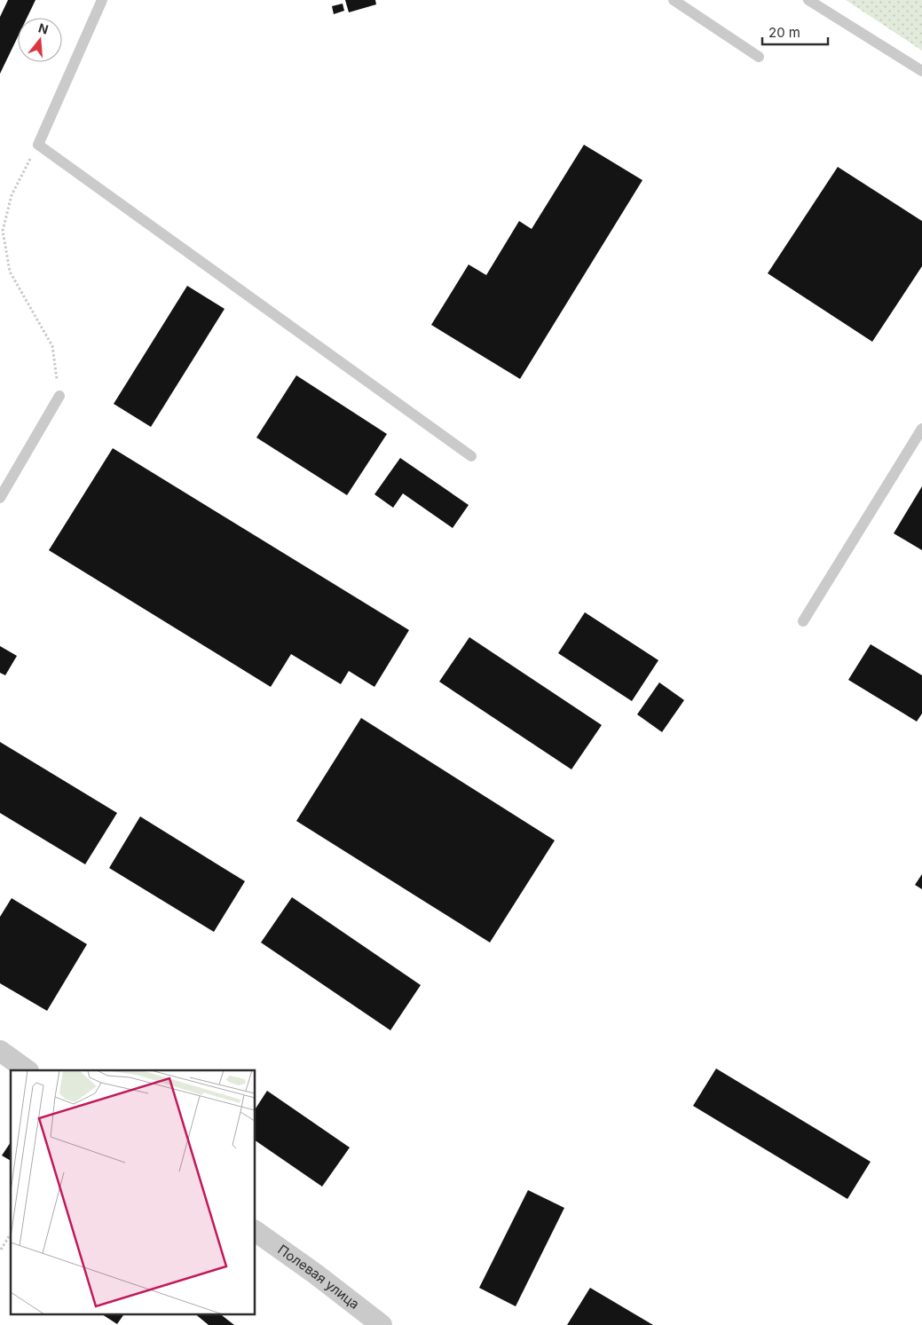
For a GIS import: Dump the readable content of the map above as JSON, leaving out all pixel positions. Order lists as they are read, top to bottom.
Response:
{
  "streets": {
    "street": ["Полевая улица"]
  },
  "scale_bar": "20 m",
  "north": "top"
}
